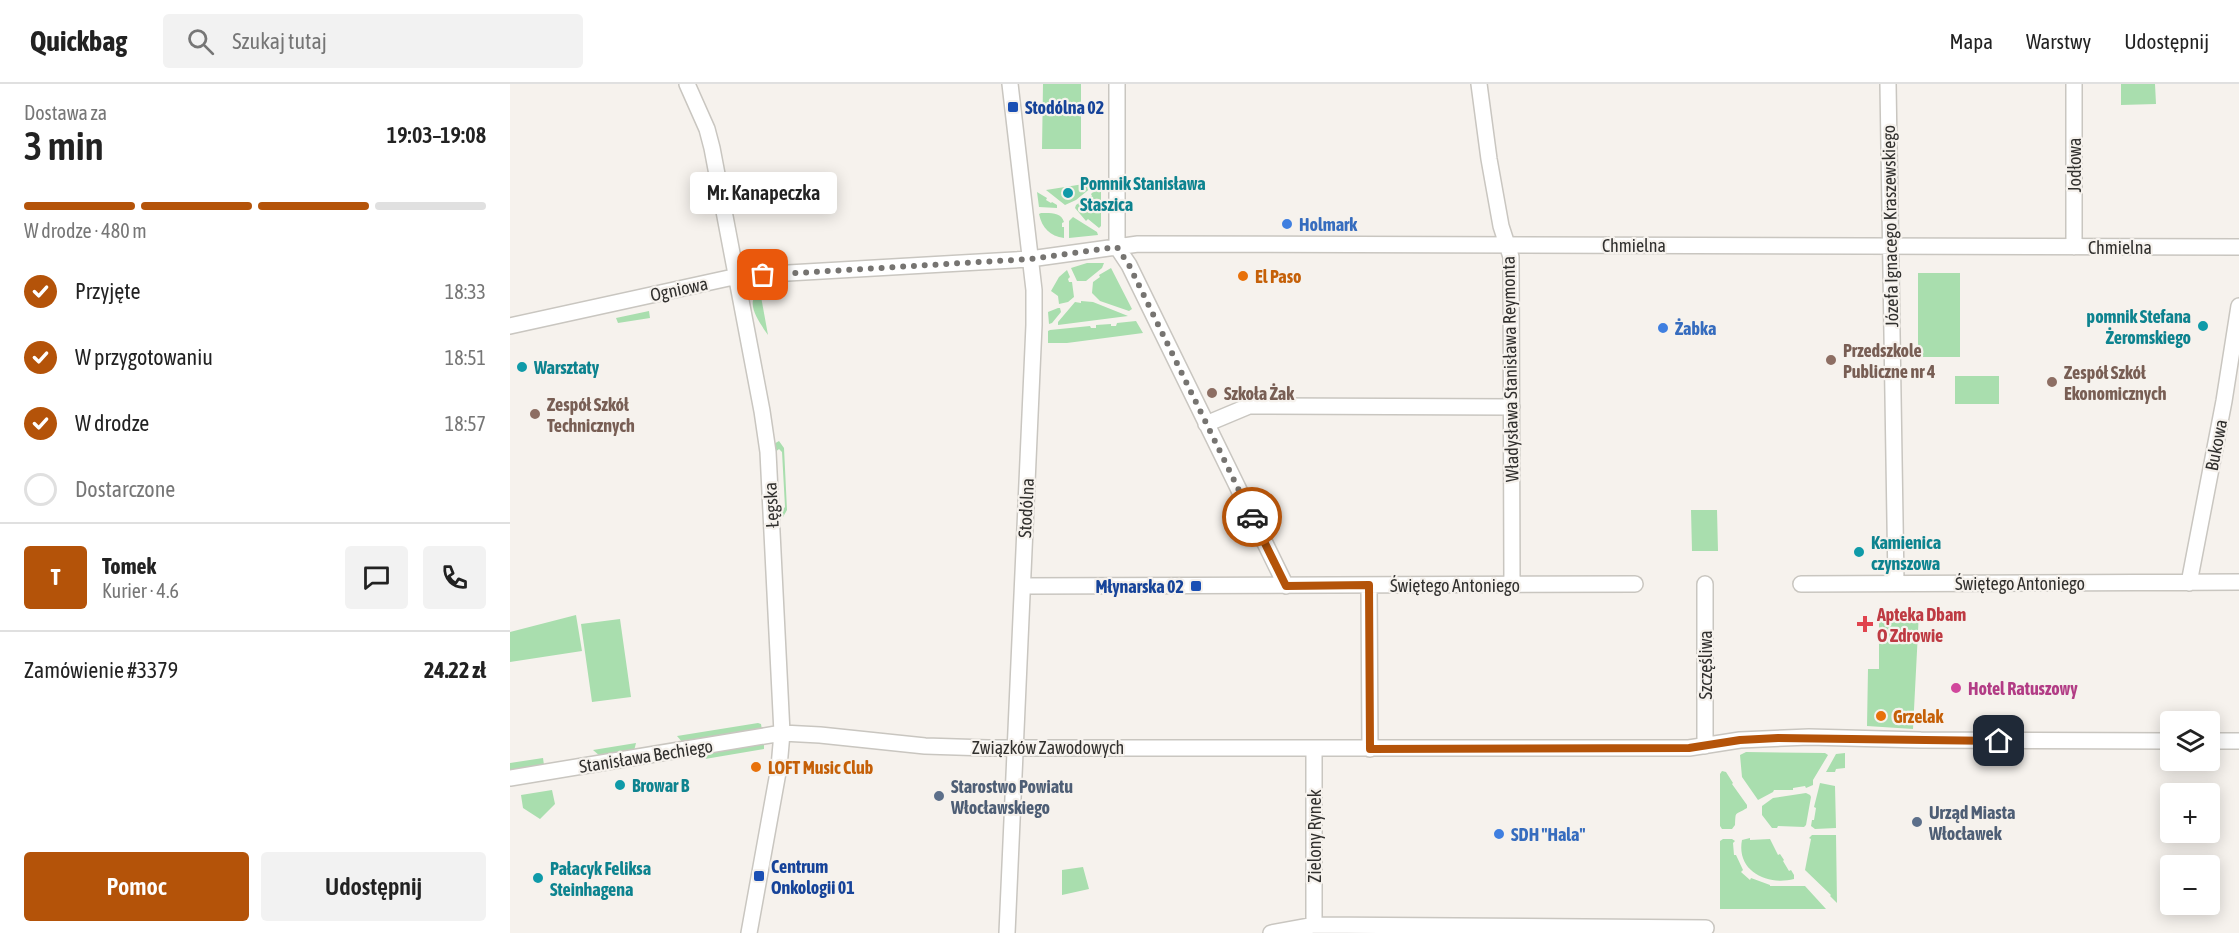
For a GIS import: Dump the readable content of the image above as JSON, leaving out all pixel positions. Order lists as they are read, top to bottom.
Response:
{
  "streets": {
    "street": [
      "Jodłowa",
      "Józefa Ignacego Kraszewskiego",
      "Chmielna",
      "Ogniowa",
      "Władysława Stanisława Reymonta",
      "Bukowa",
      "Łęgska",
      "Stodólna",
      "Świętego Antoniego",
      "Szczęśliwa",
      "Związków Zawodowych",
      "Stanisława Bechiego",
      "Zielony Rynek"
    ]
  },
  "crossings": [
    ["Jodłowa", "Chmielna"],
    ["Józefa Ignacego Kraszewskiego", "Chmielna"],
    ["Józefa Ignacego Kraszewskiego", "Świętego Antoniego"],
    ["Chmielna", "Ogniowa"],
    ["Chmielna", "Władysława Stanisława Reymonta"],
    ["Chmielna", "Stodólna"],
    ["Ogniowa", "Łęgska"],
    ["Ogniowa", "Stodólna"],
    ["Władysława Stanisława Reymonta", "Świętego Antoniego"],
    ["Bukowa", "Świętego Antoniego"],
    ["Łęgska", "Związków Zawodowych"],
    ["Łęgska", "Stanisława Bechiego"],
    ["Stodólna", "Świętego Antoniego"],
    ["Stodólna", "Związków Zawodowych"],
    ["Związków Zawodowych", "Stanisława Bechiego"],
    ["Związków Zawodowych", "Zielony Rynek"]
  ],
  "places": {
    "transit": ["Stodólna 02", "Młynarska 02", "Centrum Onkologii 01"],
    "other": [
      "Pomnik Stanisława Staszica",
      "Holmark",
      "Mr. Kanapeczka",
      "El Paso",
      "pomnik Stefana Żeromskiego",
      "Żabka",
      "Przedszkole Publiczne nr 4",
      "Warsztaty",
      "Zespół Szkół Ekonomicznych",
      "Szkoła Żak",
      "Zespół Szkół Technicznych",
      "Kamienica czynszowa",
      "Hotel Ratuszowy",
      "Grzelak",
      "LOFT Music Club",
      "Browar B",
      "Starostwo Powiatu Włocławskiego",
      "Urząd Miasta Włocławek",
      "SDH \"Hala\"",
      "Pałacyk Feliksa Steinhagena"
    ],
    "health": ["Apteka Dbam O Zdrowie"]
  },
  "page": {
    "header": "Quickbag",
    "search": "Szukaj tutaj",
    "nav": ["Mapa", "Warstwy", "Udostępnij"],
    "heading": ["3 min", "Dostawa za", "19:03–19:08"],
    "panel": [
      "Tomek",
      "Kurier · 4.6",
      "Zamówienie #3379",
      "24.22 zł"
    ],
    "bubble": "Mr. Kanapeczka",
    "bar": "W drodze · 480 m",
    "list": [
      ["Przyjęte", "18:33"],
      ["W przygotowaniu", "18:51"],
      ["W drodze", "18:57"],
      "Dostarczone"
    ],
    "round": "T",
    "map_buttons": ["+", "−"],
    "buttons": ["Pomoc", "Udostępnij"]
  }
}
